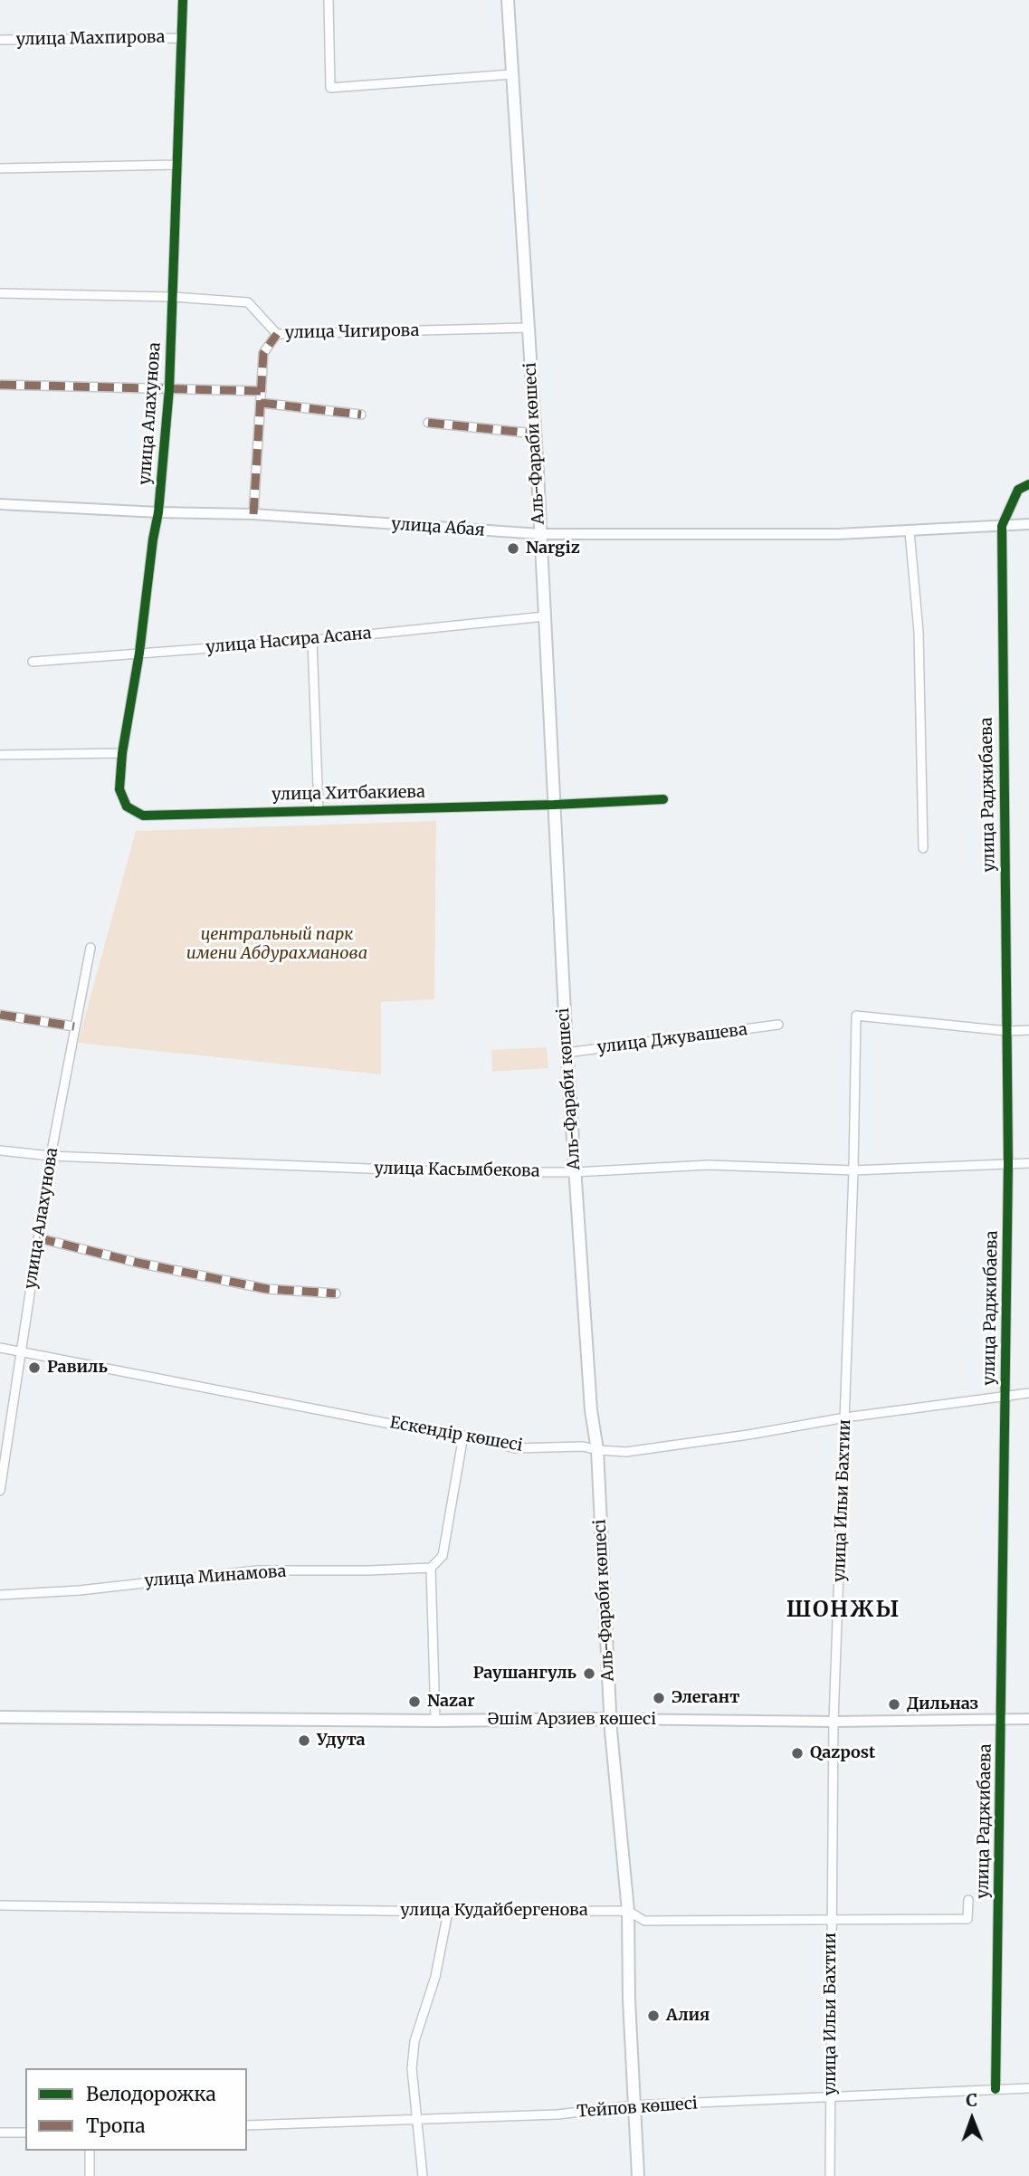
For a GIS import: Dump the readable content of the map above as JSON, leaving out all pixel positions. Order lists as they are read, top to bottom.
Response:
{
  "streets": {
    "main road": ["Аль-Фараби көшесі", "Әшім Арзиев көшесі"],
    "street": [
      "улица Махпирова",
      "улица Чигирова",
      "улица Алахунова",
      "улица Абая",
      "улица Насира Асана",
      "улица Хитбакиева",
      "улица Раджибаева",
      "улица Джувашева",
      "улица Касымбекова",
      "Ескендір көшесі",
      "улица Ильи Бахтии",
      "улица Минамова",
      "улица Кудайбергенова",
      "Тейпов көшесі"
    ]
  },
  "crossings": [
    ["улица Махпирова", "улица Алахунова"],
    ["улица Чигирова", "улица Алахунова"],
    ["улица Чигирова", "Аль-Фараби көшесі"],
    ["улица Алахунова", "улица Абая"],
    ["улица Алахунова", "улица Насира Асана"],
    ["улица Алахунова", "улица Хитбакиева"],
    ["улица Алахунова", "улица Касымбекова"],
    ["улица Алахунова", "Ескендір көшесі"],
    ["Аль-Фараби көшесі", "улица Абая"],
    ["Аль-Фараби көшесі", "улица Насира Асана"],
    ["Аль-Фараби көшесі", "улица Хитбакиева"],
    ["Аль-Фараби көшесі", "улица Джувашева"],
    ["Аль-Фараби көшесі", "улица Касымбекова"],
    ["Аль-Фараби көшесі", "Ескендір көшесі"],
    ["Аль-Фараби көшесі", "Әшім Арзиев көшесі"],
    ["Аль-Фараби көшесі", "улица Кудайбергенова"],
    ["Аль-Фараби көшесі", "Тейпов көшесі"],
    ["улица Абая", "улица Раджибаева"],
    ["улица Раджибаева", "улица Касымбекова"],
    ["улица Раджибаева", "Ескендір көшесі"],
    ["улица Раджибаева", "улица Ильи Бахтии"],
    ["улица Раджибаева", "Әшім Арзиев көшесі"],
    ["улица Раджибаева", "Тейпов көшесі"],
    ["улица Касымбекова", "улица Ильи Бахтии"],
    ["Ескендір көшесі", "улица Ильи Бахтии"],
    ["улица Ильи Бахтии", "Әшім Арзиев көшесі"],
    ["улица Ильи Бахтии", "улица Кудайбергенова"],
    ["улица Ильи Бахтии", "Тейпов көшесі"]
  ],
  "districts": ["ШОНЖЫ"],
  "parks": ["центральный парк имени Абдурахманова"],
  "places": [
    "Nargiz",
    "Равиль",
    "Раушангуль",
    "Элегант",
    "Nazar",
    "Дильназ",
    "Удута",
    "Qazpost",
    "Алия"
  ],
  "legend": ["Велодорожка", "Тропа"],
  "north": "top"
}
